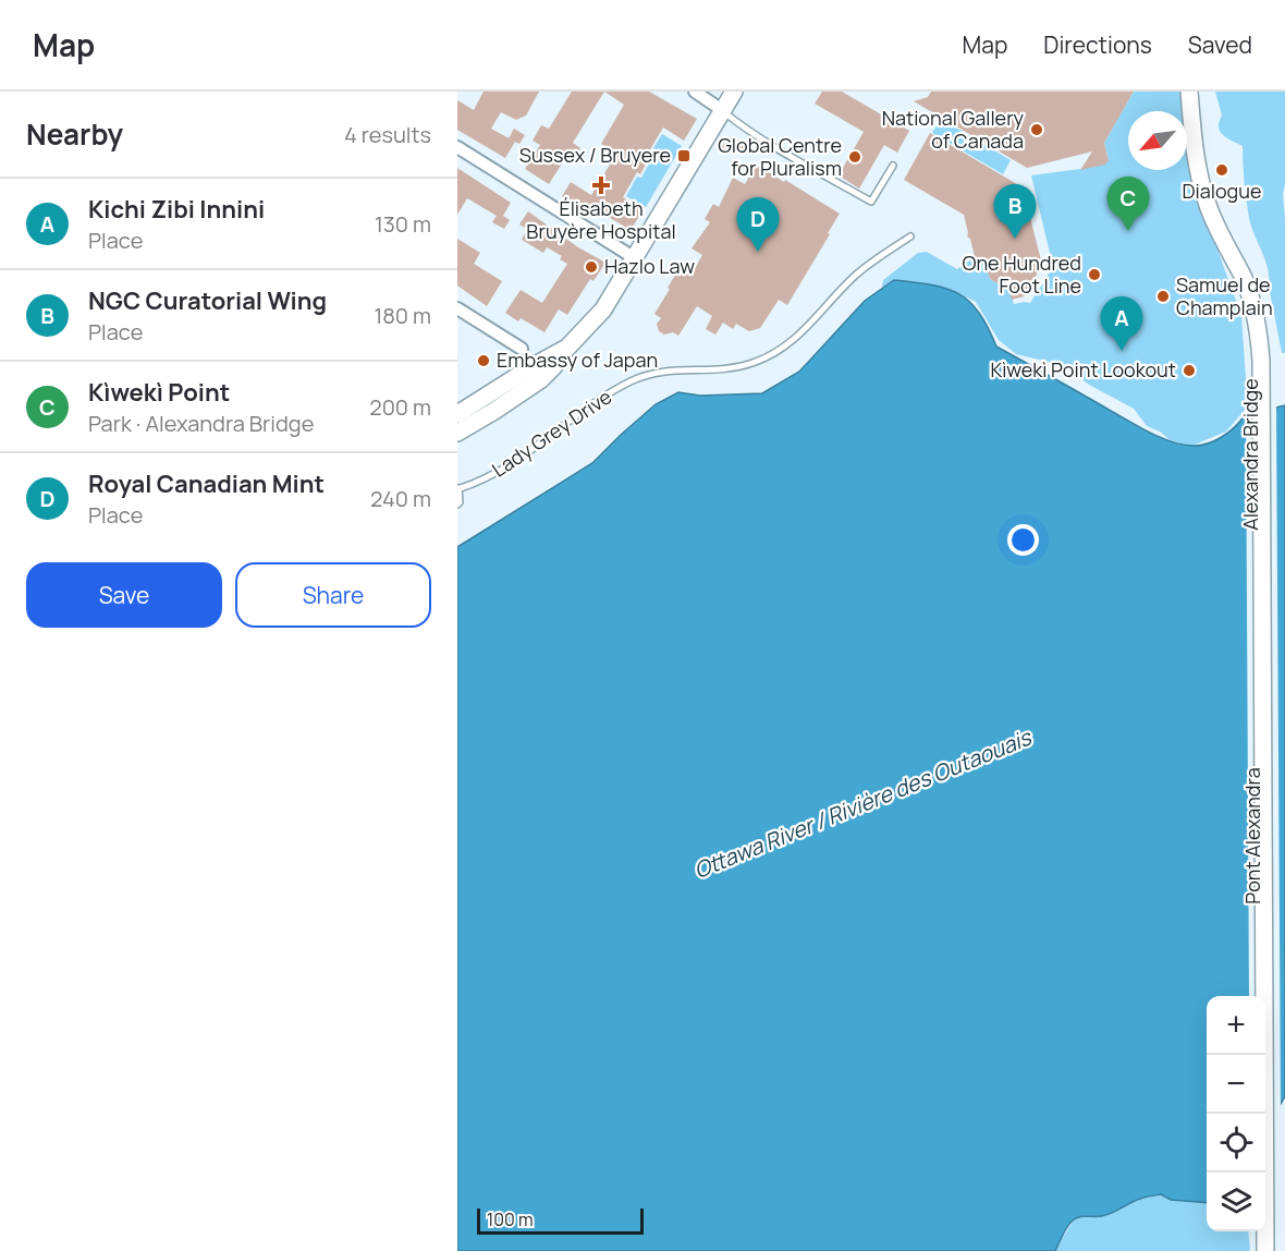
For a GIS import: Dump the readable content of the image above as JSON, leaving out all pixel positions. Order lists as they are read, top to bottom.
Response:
{
  "streets": {
    "main road": ["Alexandra Bridge", "Pont Alexandra"],
    "lane": ["Lady Grey Drive"]
  },
  "crossings": [
    ["Alexandra Bridge", "Pont Alexandra"]
  ],
  "water": ["Ottawa River / Rivière des Outaouais"],
  "places": {
    "other": [
      "National Gallery of Canada",
      "Global Centre for Pluralism",
      "Dialogue",
      "Hazlo Law",
      "One Hundred Foot Line",
      "Samuel de Champlain",
      "Embassy of Japan",
      "Kìwekì Point Lookout"
    ],
    "transit": ["Sussex / Bruyere"],
    "health": ["Élisabeth Bruyère Hospital"]
  },
  "scale_bar": "100 m",
  "north": "bottom left",
  "page": {
    "header": "Map",
    "nav": ["Map", "Directions", "Saved"],
    "heading": ["Nearby", "4 results"],
    "list": [
      {
        "mark": "A",
        "name": "Kichi Zibi Innini",
        "note": "Place",
        "value": "130 m"
      },
      {
        "mark": "B",
        "name": "NGC Curatorial Wing",
        "note": "Place",
        "value": "180 m"
      },
      {
        "mark": "C",
        "name": "Kìwekì Point",
        "note": "Park · Alexandra Bridge",
        "value": "200 m"
      },
      {
        "mark": "D",
        "name": "Royal Canadian Mint",
        "note": "Place",
        "value": "240 m"
      }
    ],
    "pins": [
      "C",
      "B",
      "D",
      "A"
    ],
    "buttons": ["Save", "Share"],
    "map_buttons": ["+", "−"],
    "scale": "100 m"
  }
}
